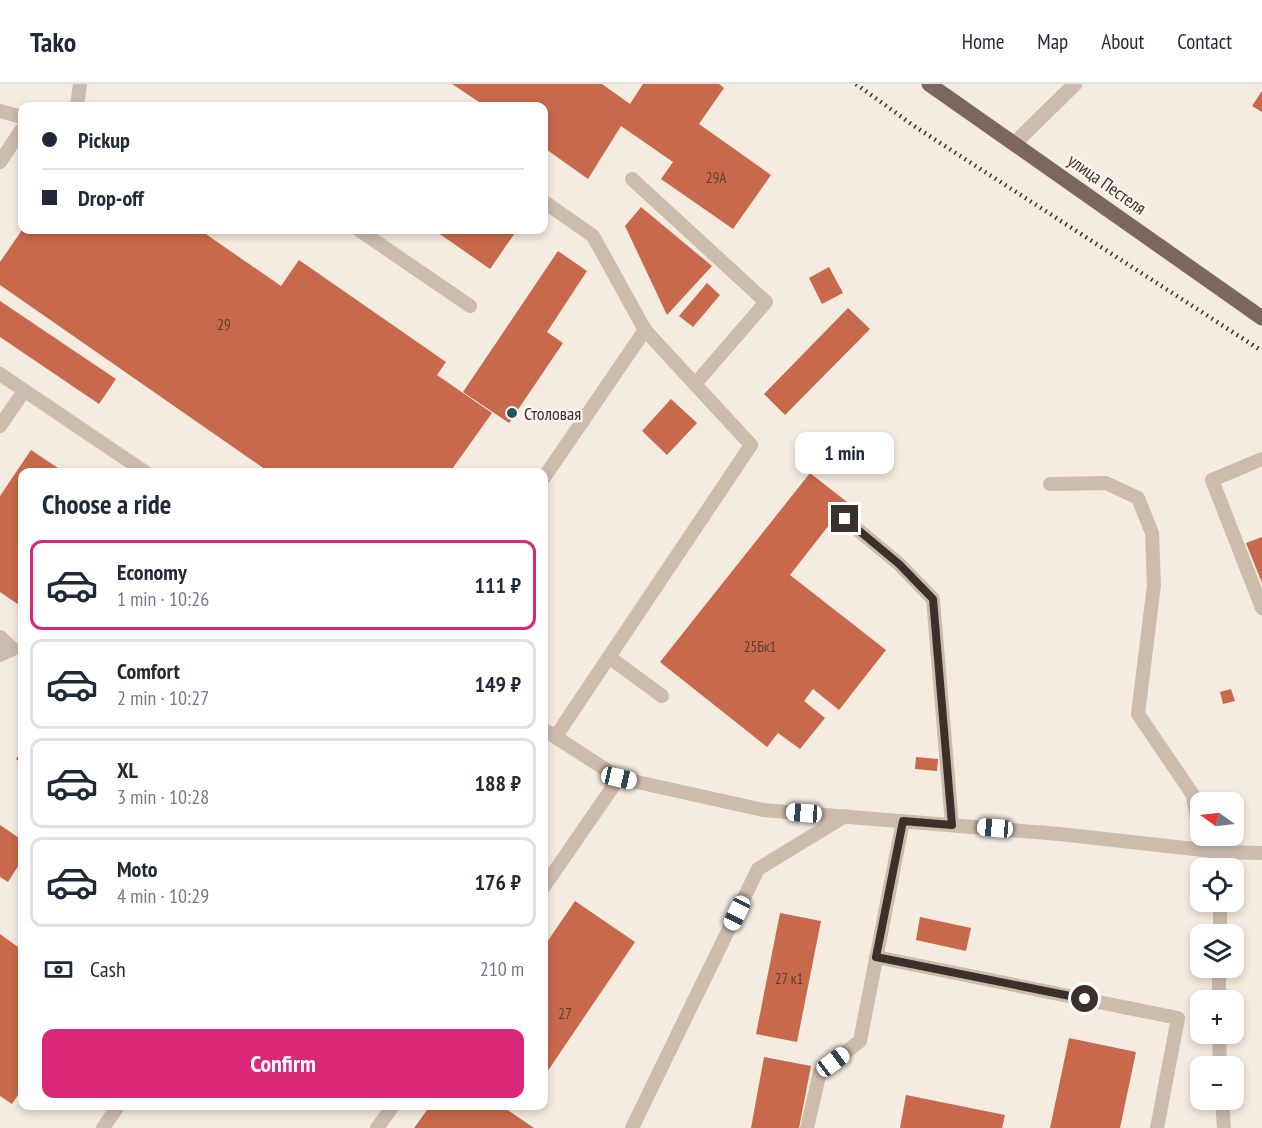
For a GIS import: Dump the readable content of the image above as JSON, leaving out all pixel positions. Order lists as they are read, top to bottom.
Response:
{
  "streets": {
    "main road": ["улица Пестеля"]
  },
  "places": ["Столовая"],
  "house_numbers": [
    "29А",
    "29",
    "25Бк1",
    "27 к1",
    "27"
  ],
  "north": "left",
  "page": {
    "header": "Tako",
    "nav": [
      "Home",
      "Map",
      "About",
      "Contact"
    ],
    "banner": ["Pickup", "Drop-off"],
    "bubble": "1 min",
    "heading": "Choose a ride",
    "list": [
      {
        "name": "Economy",
        "note": "1 min · 10:26",
        "value": "111 ₽"
      },
      {
        "name": "Comfort",
        "note": "2 min · 10:27",
        "value": "149 ₽"
      },
      {
        "name": "XL",
        "note": "3 min · 10:28",
        "value": "188 ₽"
      },
      {
        "name": "Moto",
        "note": "4 min · 10:29",
        "value": "176 ₽"
      }
    ],
    "map_buttons": ["+", "−"],
    "pay": ["Cash", "210 m"],
    "buttons": "Confirm"
  }
}
